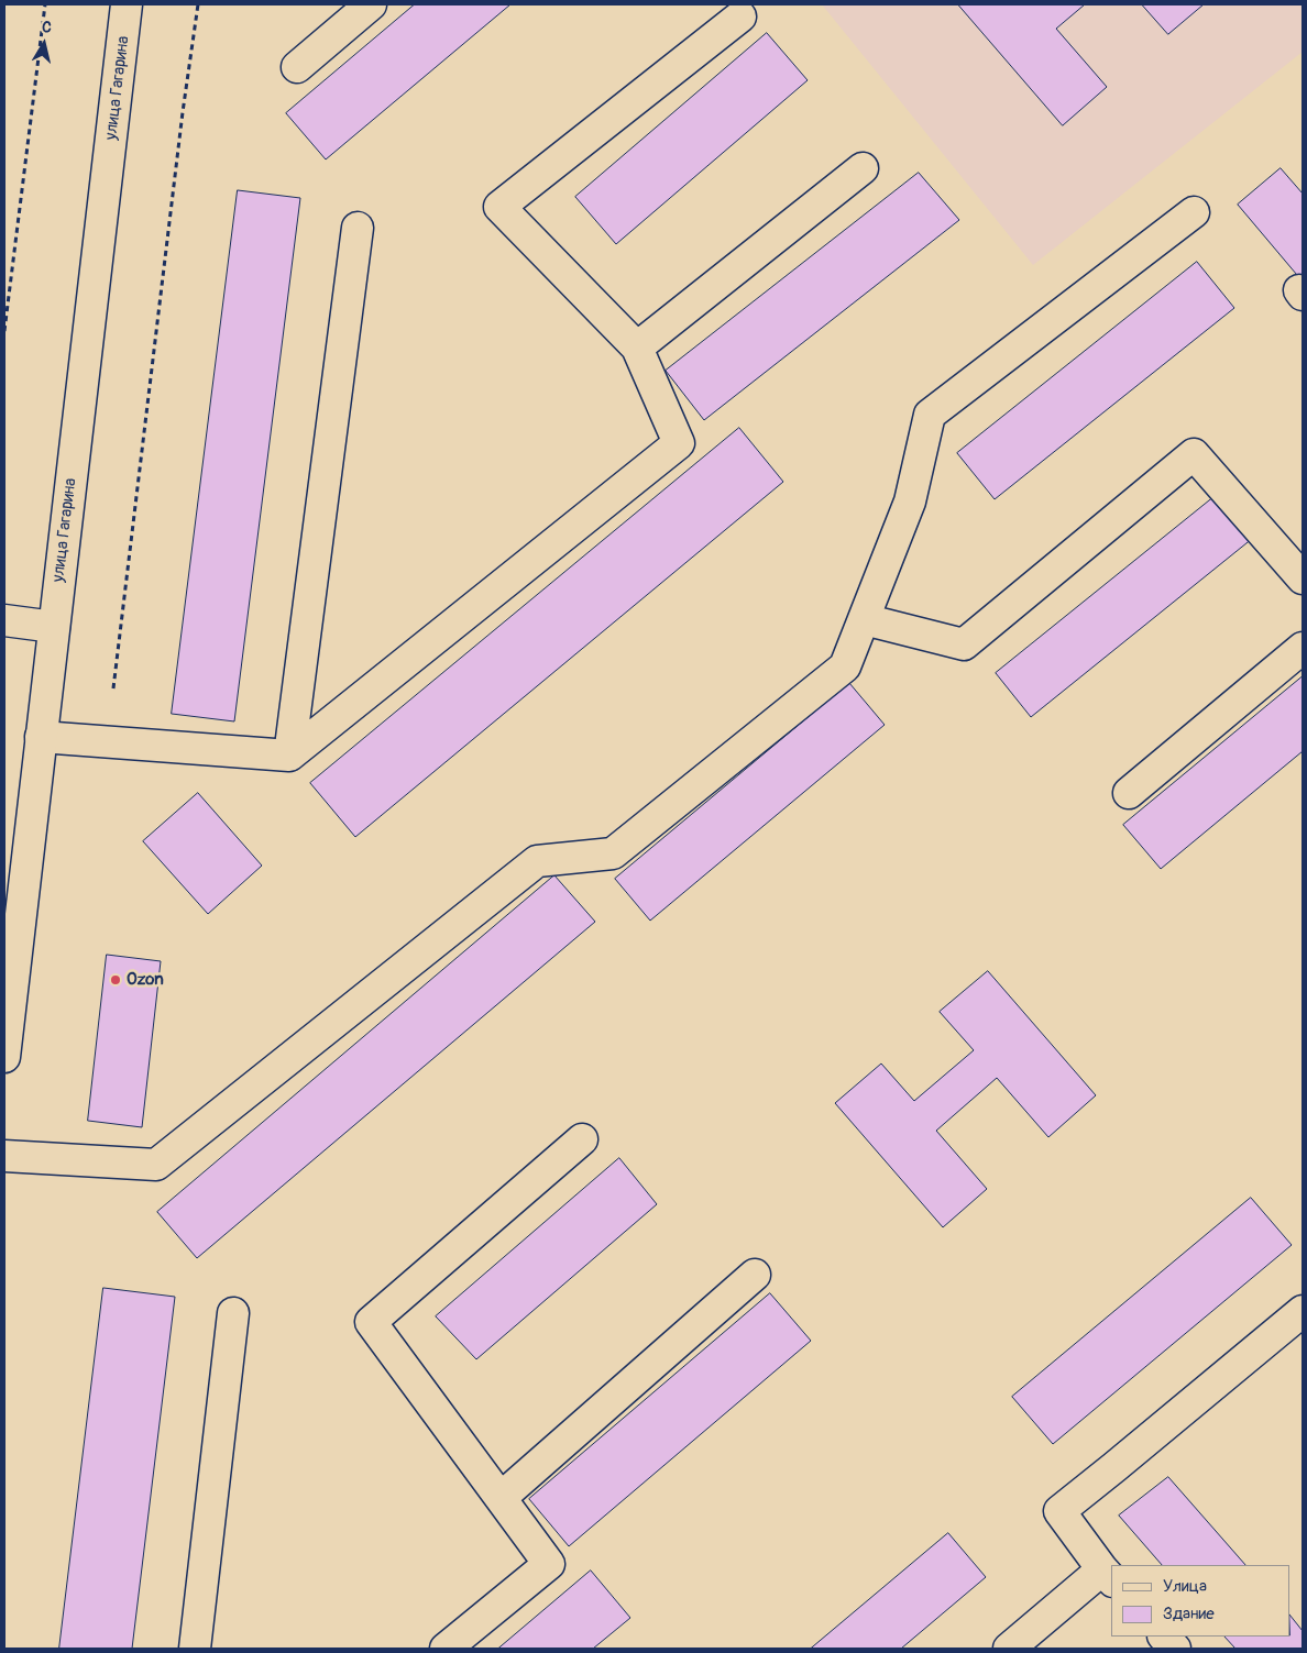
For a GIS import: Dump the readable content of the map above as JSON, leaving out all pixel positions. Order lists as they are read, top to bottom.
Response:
{
  "streets": {
    "main road": ["улица Гагарина"]
  },
  "places": ["Ozon"],
  "legend": ["Улица", "Здание"],
  "north": "top"
}
